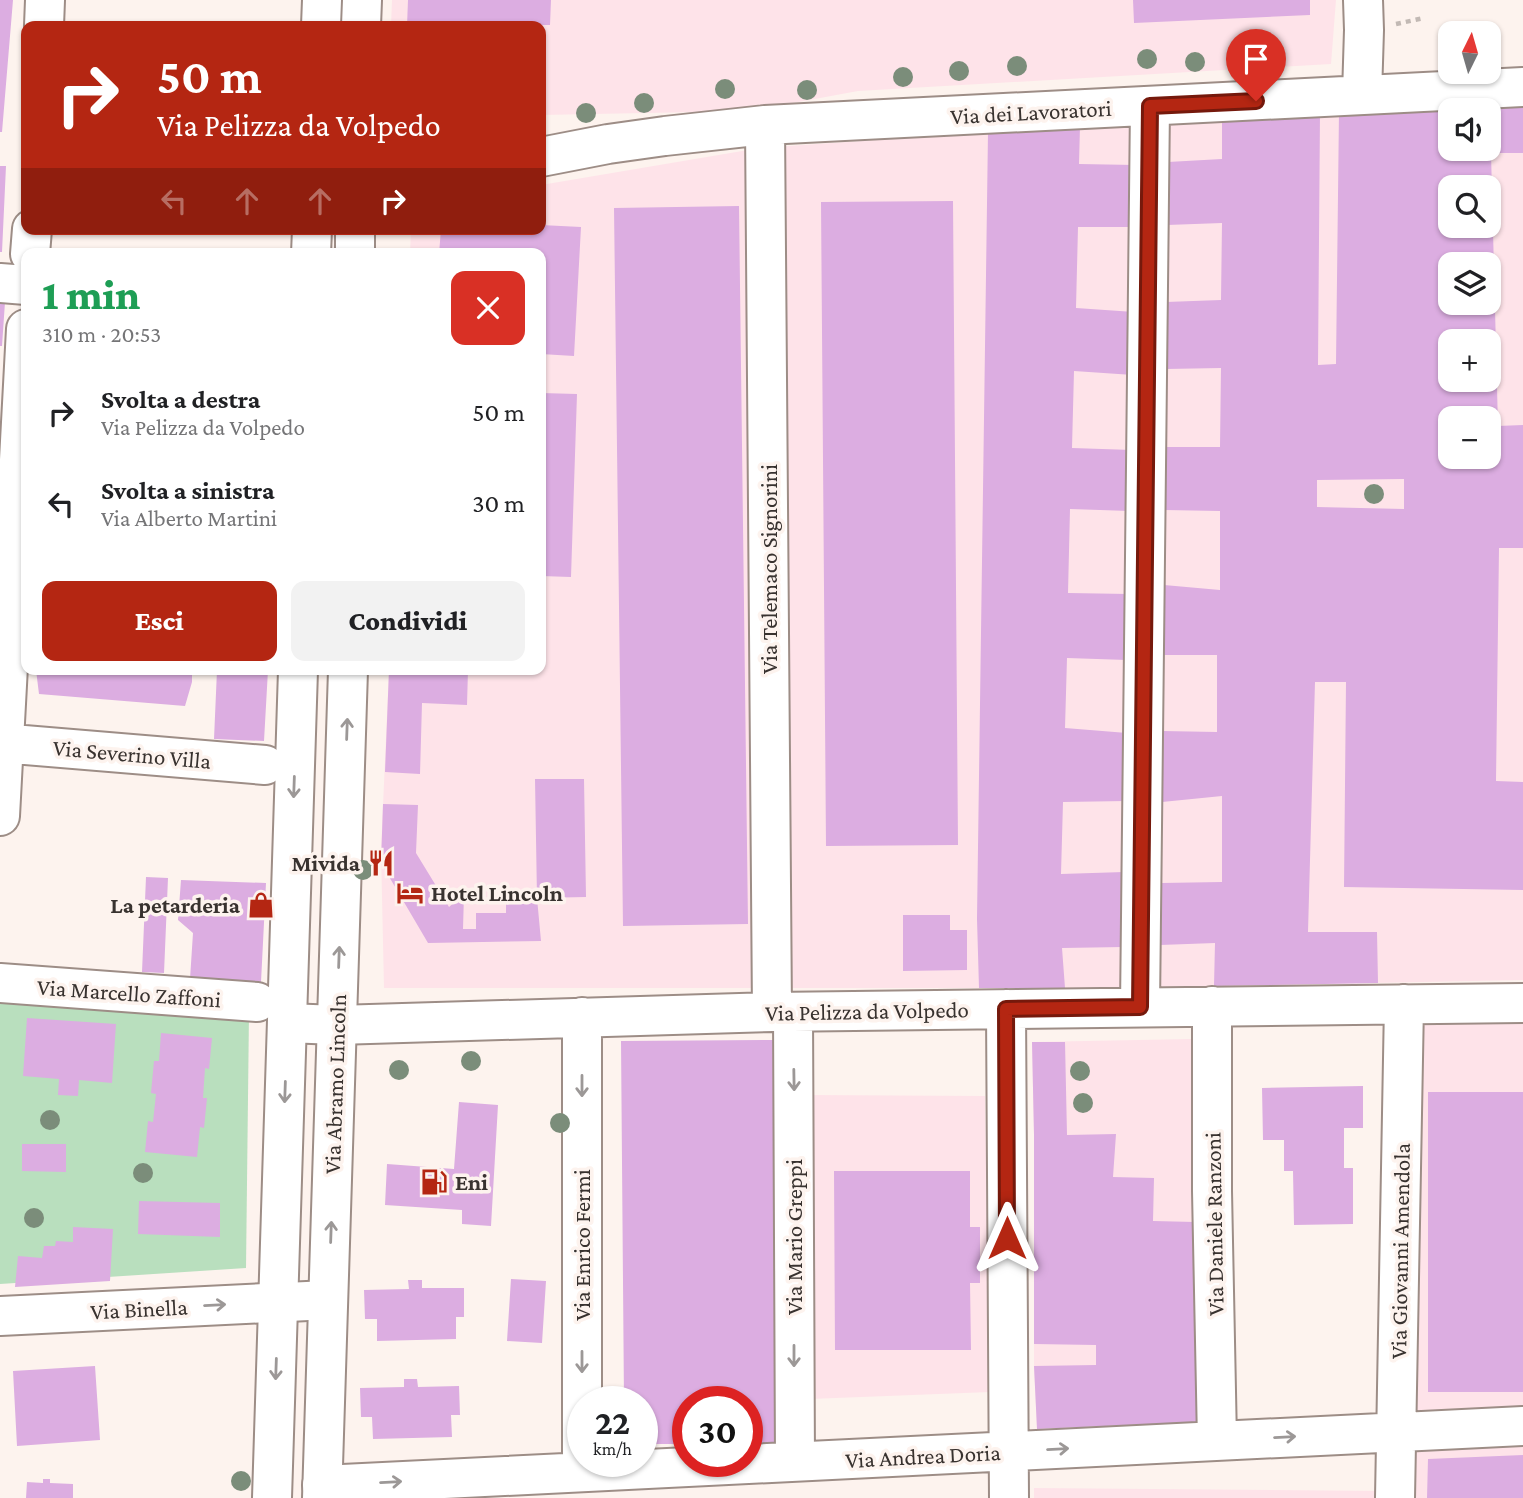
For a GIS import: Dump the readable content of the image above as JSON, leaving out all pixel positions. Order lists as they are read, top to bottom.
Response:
{
  "streets": {
    "street": [
      "Via dei Lavoratori",
      "Via Telemaco Signorini",
      "Via Severino Villa",
      "Via Marcello Zaffoni",
      "Via Pelizza da Volpedo",
      "Via Abramo Lincoln",
      "Via Daniele Ranzoni",
      "Via Mario Greppi",
      "Via Enrico Fermi",
      "Via Giovanni Amendola",
      "Via Binella",
      "Via Andrea Doria"
    ]
  },
  "crossings": [
    ["Via dei Lavoratori", "Via Telemaco Signorini"],
    ["Via Telemaco Signorini", "Via Pelizza da Volpedo"],
    ["Via Telemaco Signorini", "Via Mario Greppi"],
    ["Via Marcello Zaffoni", "Via Pelizza da Volpedo"],
    ["Via Marcello Zaffoni", "Via Abramo Lincoln"],
    ["Via Pelizza da Volpedo", "Via Abramo Lincoln"],
    ["Via Pelizza da Volpedo", "Via Daniele Ranzoni"],
    ["Via Pelizza da Volpedo", "Via Mario Greppi"],
    ["Via Pelizza da Volpedo", "Via Enrico Fermi"],
    ["Via Pelizza da Volpedo", "Via Giovanni Amendola"],
    ["Via Abramo Lincoln", "Via Binella"],
    ["Via Abramo Lincoln", "Via Andrea Doria"],
    ["Via Daniele Ranzoni", "Via Andrea Doria"],
    ["Via Mario Greppi", "Via Andrea Doria"],
    ["Via Giovanni Amendola", "Via Andrea Doria"]
  ],
  "one_way": ["Via Binella", "Via Andrea Doria"],
  "places": {
    "restaurant": ["Mivida"],
    "hotel": ["Hotel Lincoln"],
    "shop": ["La petarderia"],
    "fuel station": ["Eni"]
  },
  "north": "top",
  "page": {
    "map_buttons": ["+", "−"],
    "turn": ["50 m", "Via Pelizza da Volpedo"],
    "heading": ["1 min", "310 m · 20:53"],
    "list": [
      {
        "name": "Svolta a destra",
        "note": "Via Pelizza da Volpedo",
        "value": "50 m"
      },
      {
        "name": "Svolta a sinistra",
        "note": "Via Alberto Martini",
        "value": "30 m"
      }
    ],
    "buttons": ["Esci", "Condividi"],
    "speed": "22 km/h",
    "limit": "30"
  }
}
